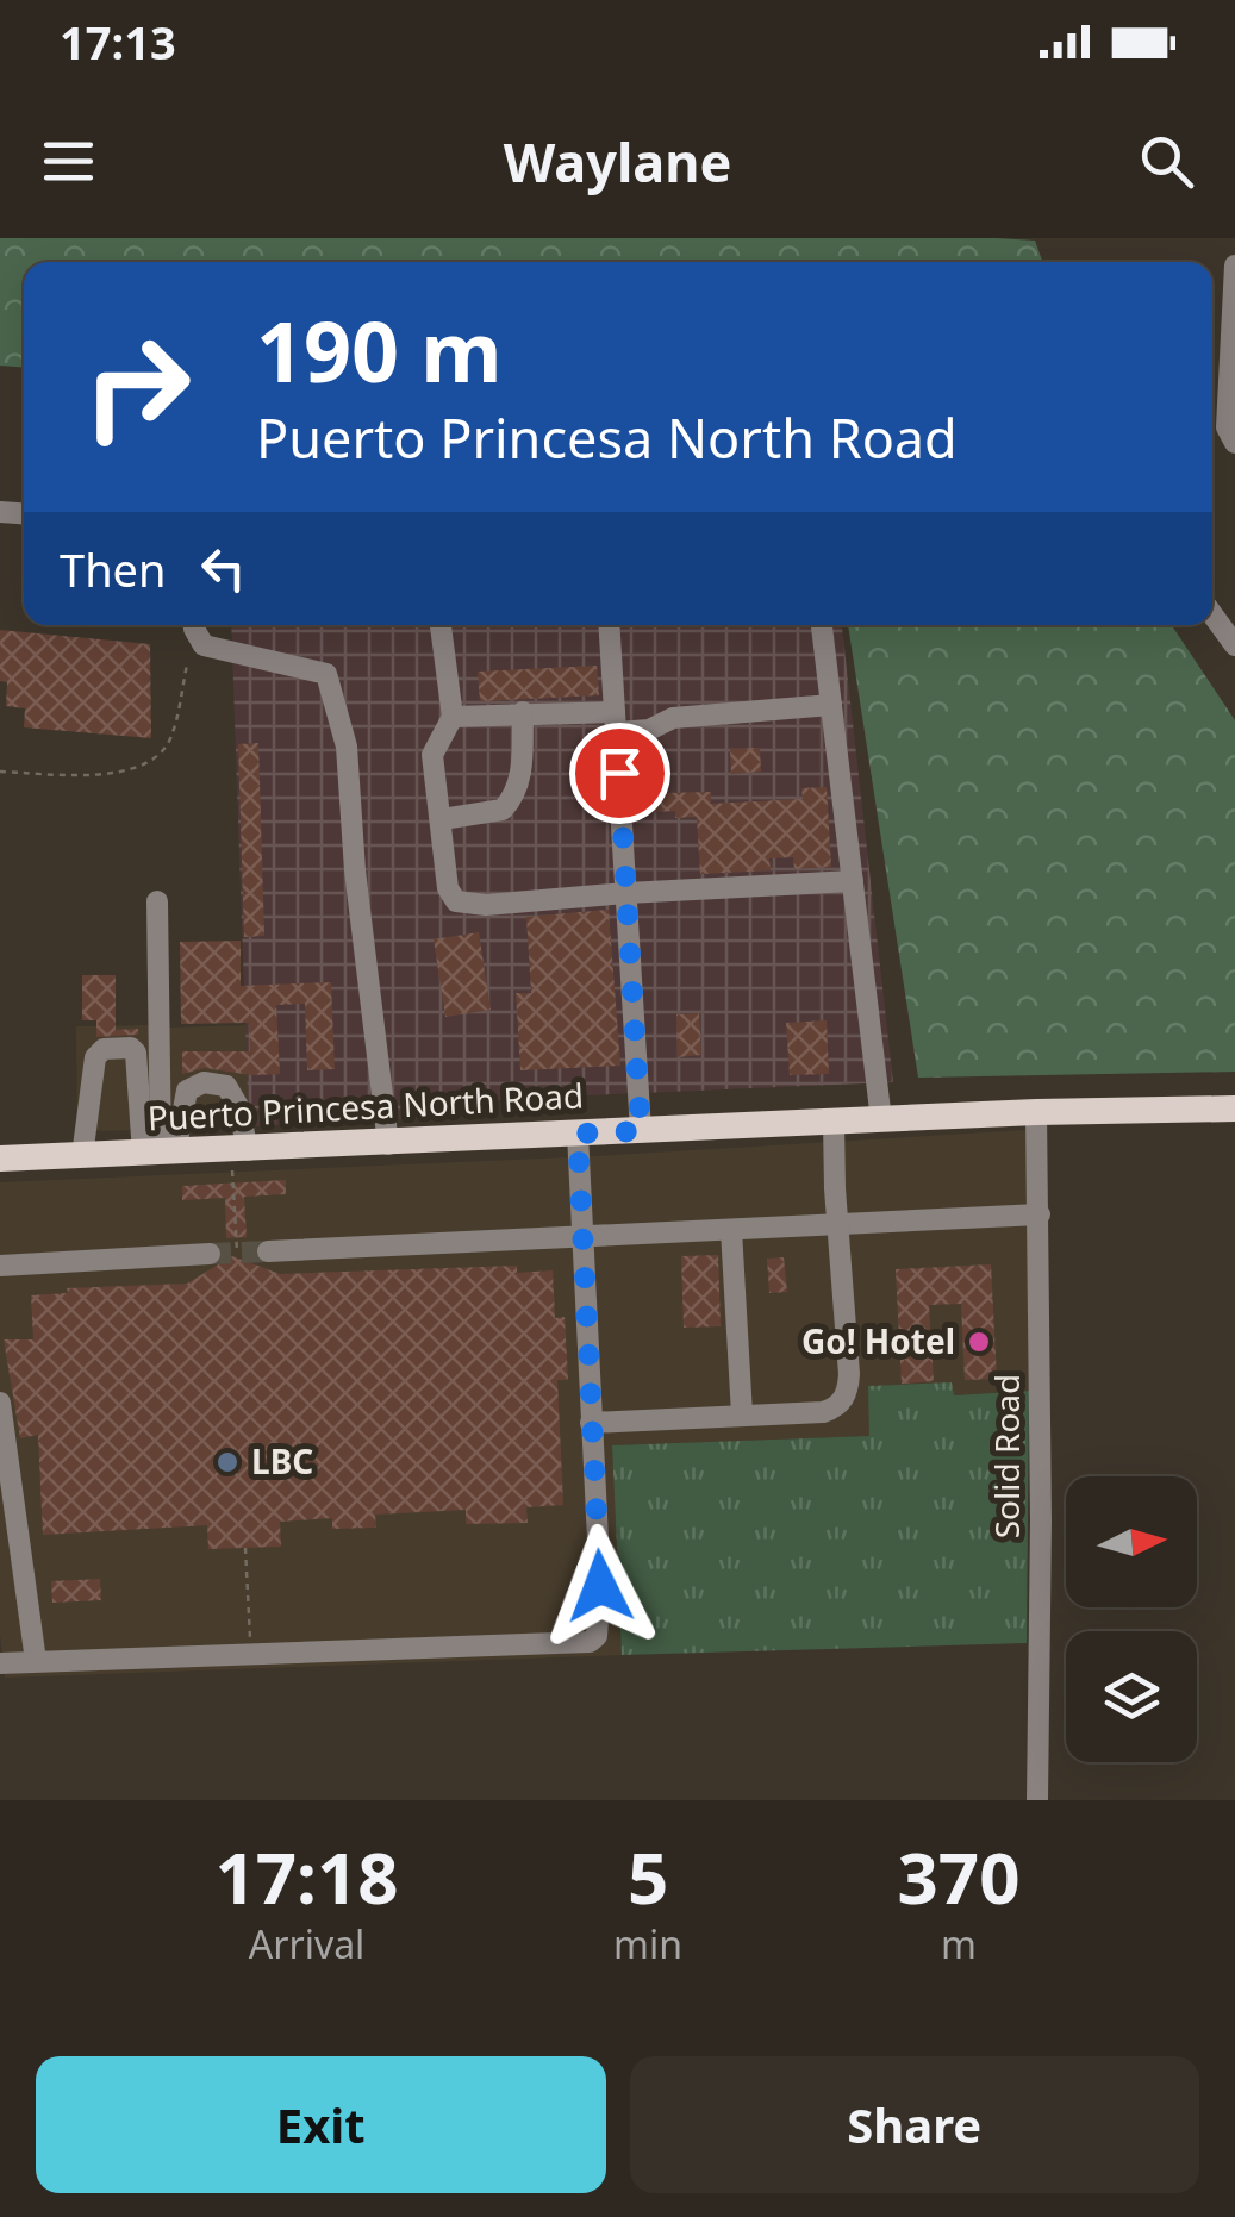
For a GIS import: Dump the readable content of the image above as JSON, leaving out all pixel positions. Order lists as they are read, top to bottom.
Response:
{
  "streets": {
    "main road": ["Puerto Princesa North Road"],
    "street": ["Solid Road"]
  },
  "crossings": [
    ["Puerto Princesa North Road", "Solid Road"]
  ],
  "places": ["Go! Hotel", "LBC"],
  "north": "right",
  "page": {
    "status": "17:13",
    "header": "Waylane",
    "turn": ["190 m", "Puerto Princesa North Road"],
    "then": "Then",
    "eta": [
      "17:18",
      "Arrival",
      "5",
      "min",
      "370",
      "m"
    ],
    "buttons": ["Exit", "Share"]
  }
}
